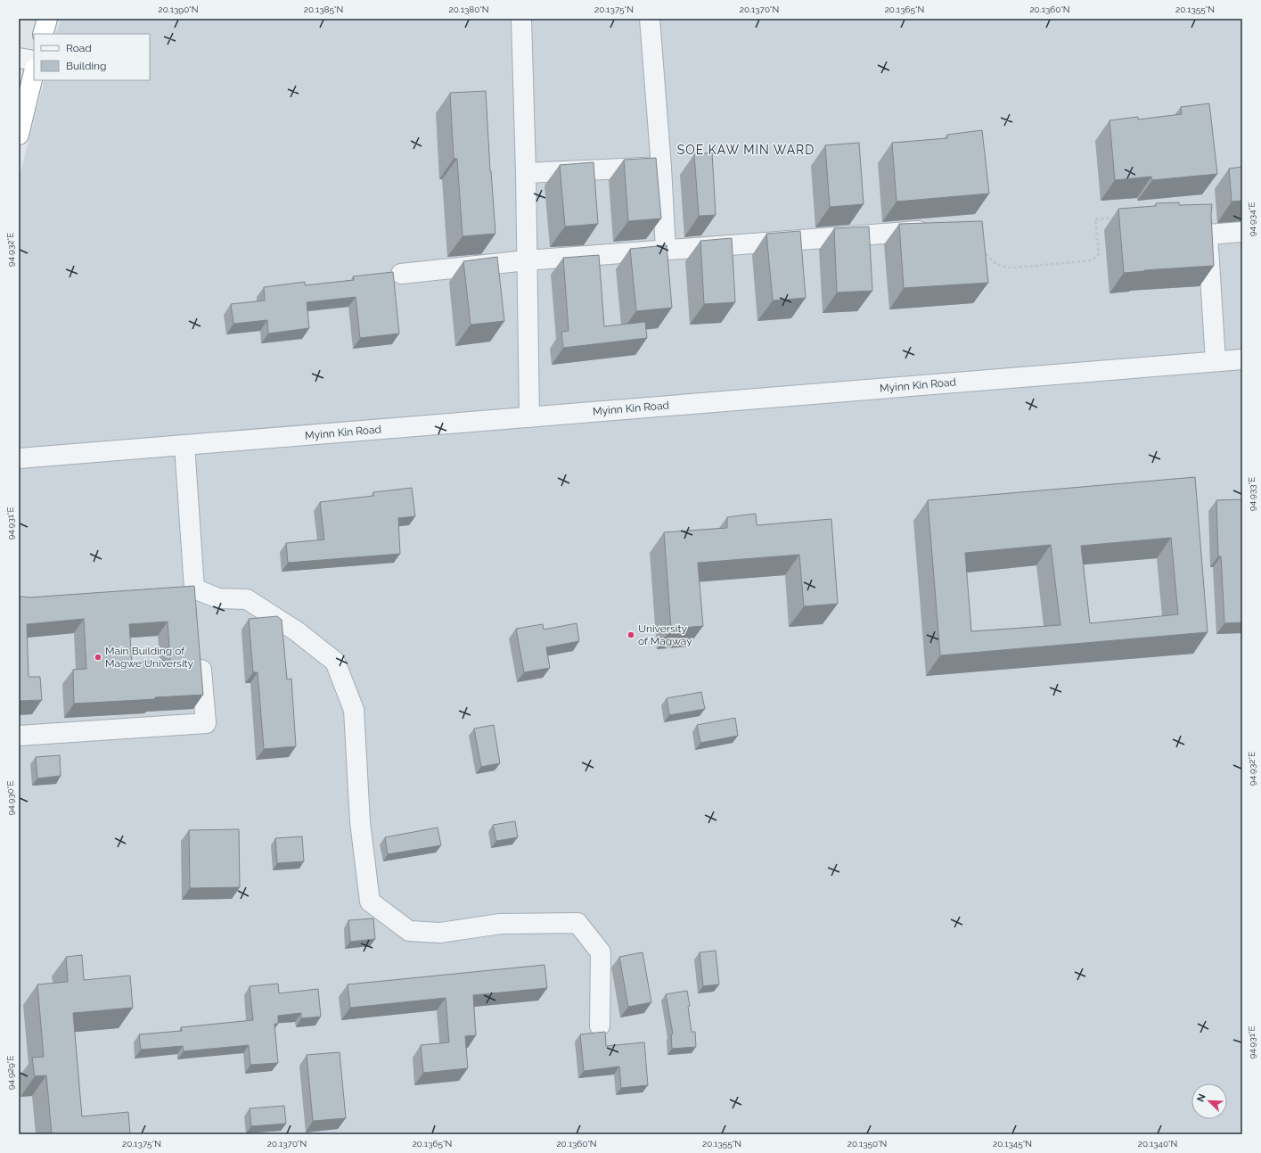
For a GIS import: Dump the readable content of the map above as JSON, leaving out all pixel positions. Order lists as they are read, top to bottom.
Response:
{
  "streets": {
    "street": ["Myinn Kin Road"]
  },
  "districts": ["SOE KAW MIN WARD"],
  "places": ["University of Magway", "Main Building of Magwe University"],
  "legend": ["Road", "Building"],
  "north": "top left",
  "coordinates": [
    "20.1390°N",
    "20.1385°N",
    "20.1380°N",
    "20.1375°N",
    "20.1370°N",
    "20.1365°N",
    "20.1360°N",
    "20.1355°N",
    "94.934°E",
    "94.932°E",
    "94.933°E",
    "94.931°E",
    "94.930°E",
    "94.929°E",
    "20.1350°N",
    "20.1345°N",
    "20.1340°N"
  ]
}
